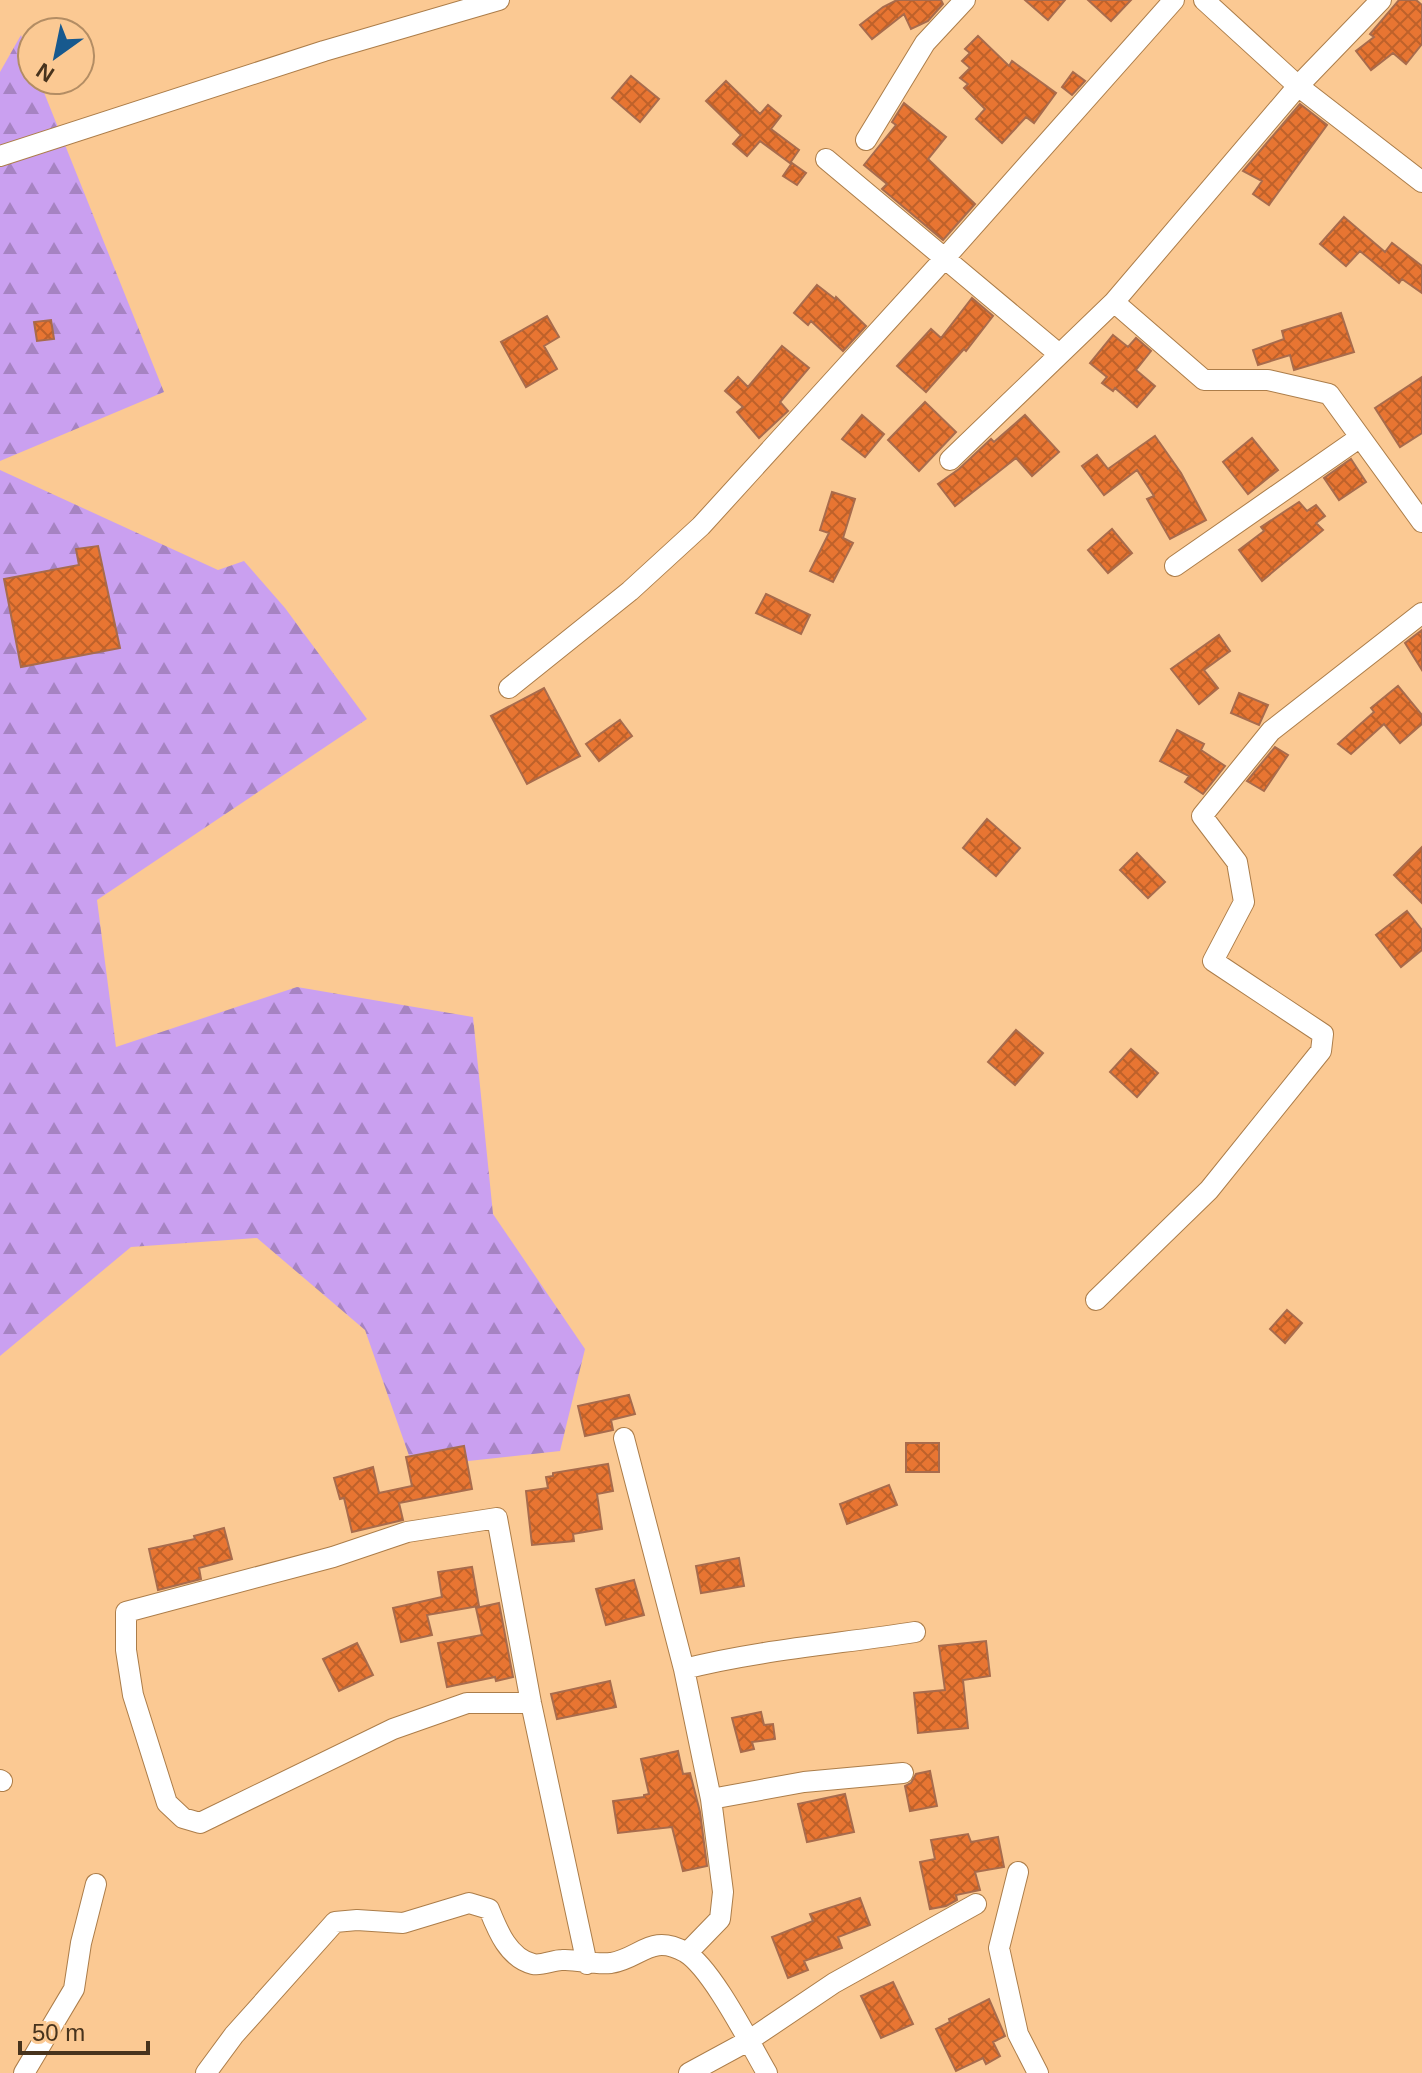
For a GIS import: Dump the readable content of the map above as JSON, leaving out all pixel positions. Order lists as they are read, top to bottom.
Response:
{
  "scale_bar": "50 m",
  "north": "bottom left"
}
